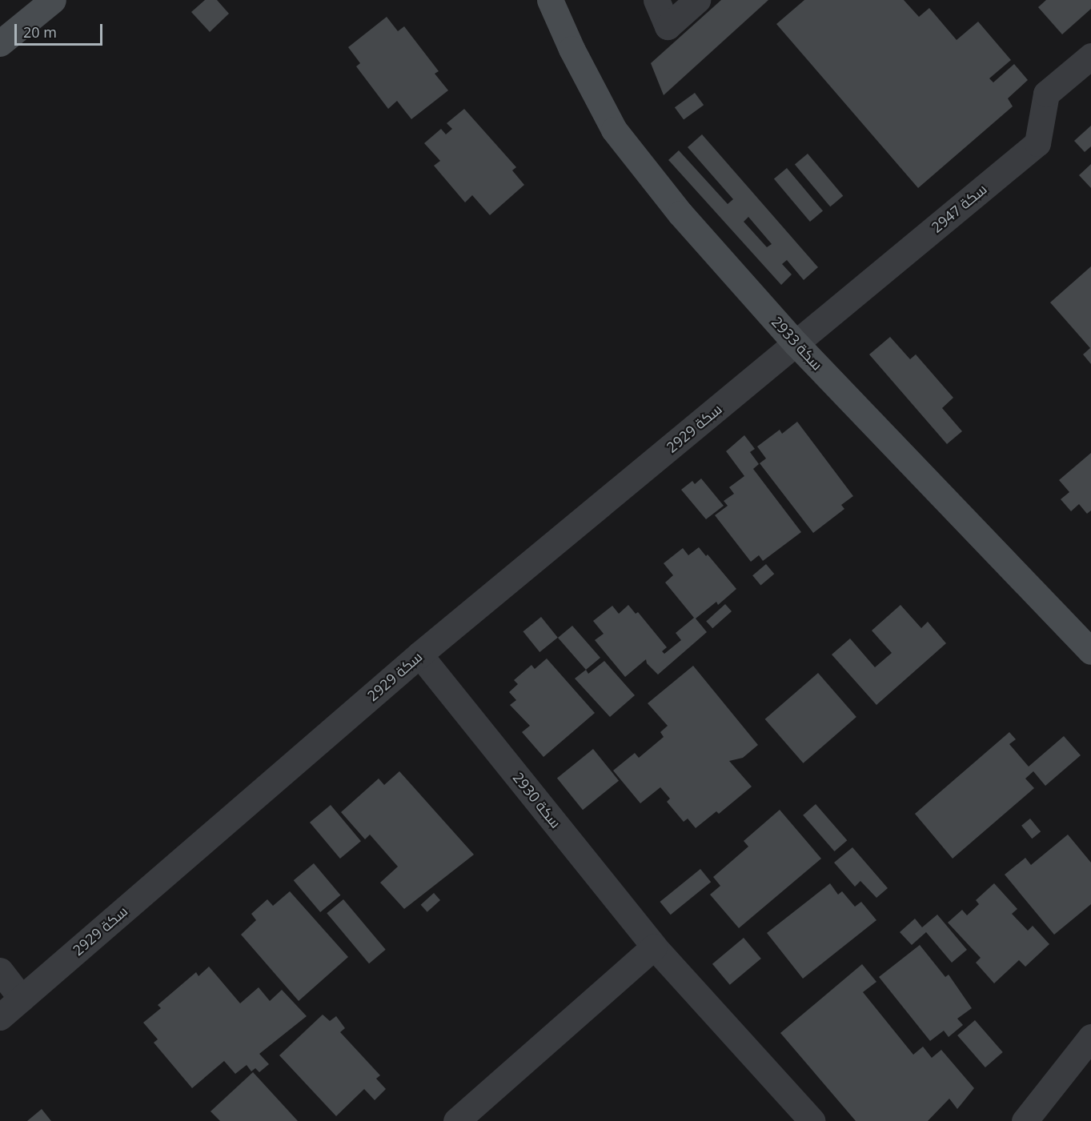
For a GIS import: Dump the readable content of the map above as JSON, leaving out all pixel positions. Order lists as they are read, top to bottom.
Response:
{
  "streets": {
    "street": [
      "سكة 2947",
      "سكة 2933",
      "سكة 2929",
      "سكة 2930"
    ]
  },
  "crossings": [
    ["سكة 2947", "سكة 2933"],
    ["سكة 2947", "سكة 2929"],
    ["سكة 2933", "سكة 2929"],
    ["سكة 2929", "سكة 2930"]
  ],
  "scale_bar": "20 m"
}
